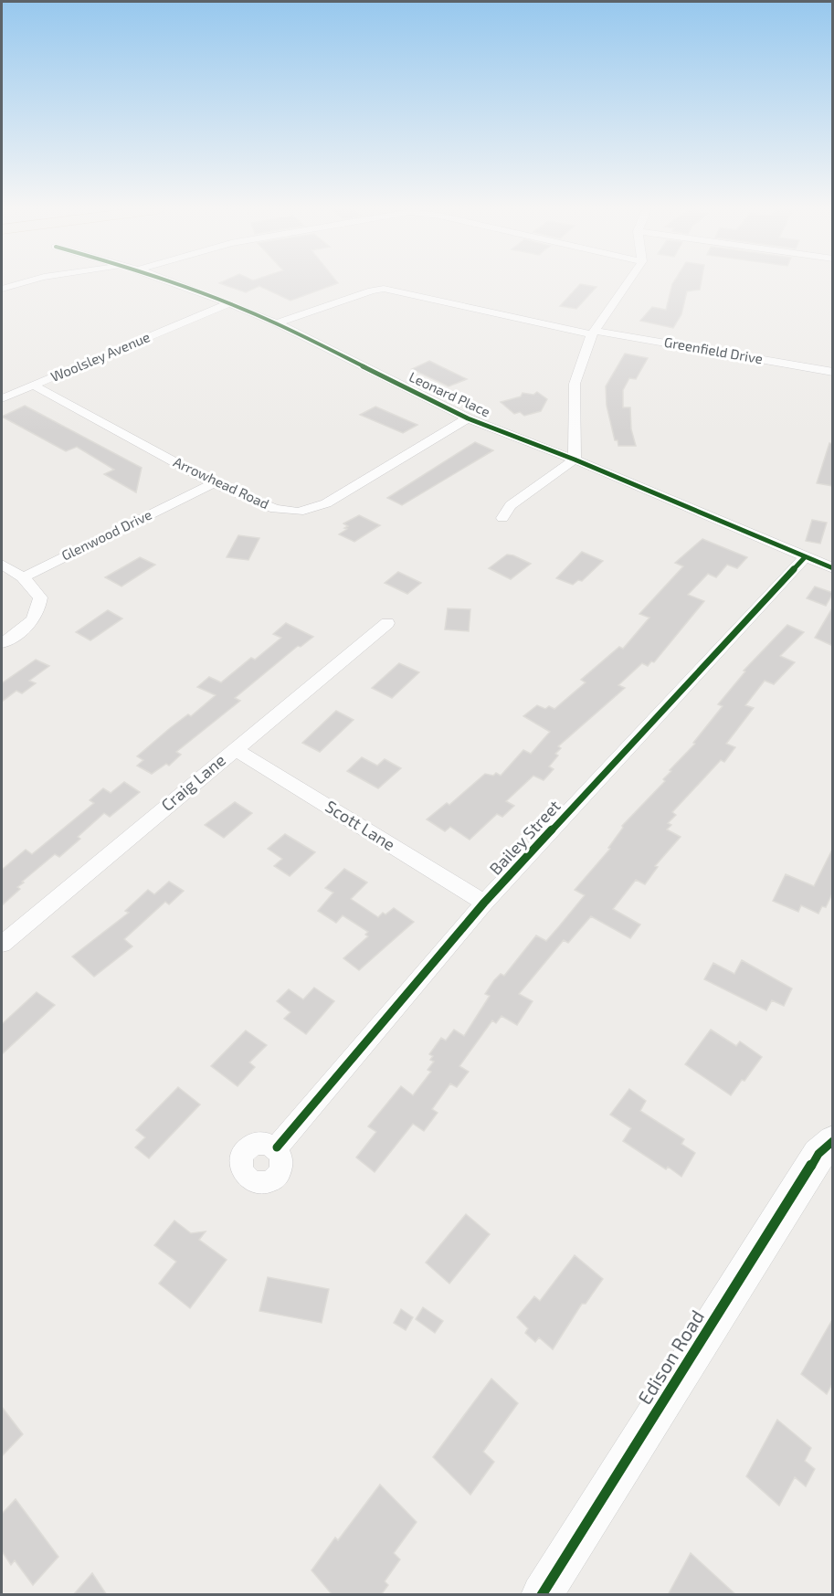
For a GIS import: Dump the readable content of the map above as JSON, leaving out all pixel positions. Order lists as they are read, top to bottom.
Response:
{
  "streets": {
    "street": [
      "Greenfield Drive",
      "Woolsley Avenue",
      "Leonard Place",
      "Arrowhead Road",
      "Glenwood Drive",
      "Craig Lane",
      "Scott Lane",
      "Bailey Street",
      "Edison Road"
    ]
  },
  "crossings": [
    ["Greenfield Drive", "Leonard Place"],
    ["Woolsley Avenue", "Leonard Place"],
    ["Woolsley Avenue", "Arrowhead Road"],
    ["Leonard Place", "Arrowhead Road"],
    ["Leonard Place", "Bailey Street"],
    ["Arrowhead Road", "Glenwood Drive"],
    ["Craig Lane", "Scott Lane"],
    ["Scott Lane", "Bailey Street"]
  ]
}
